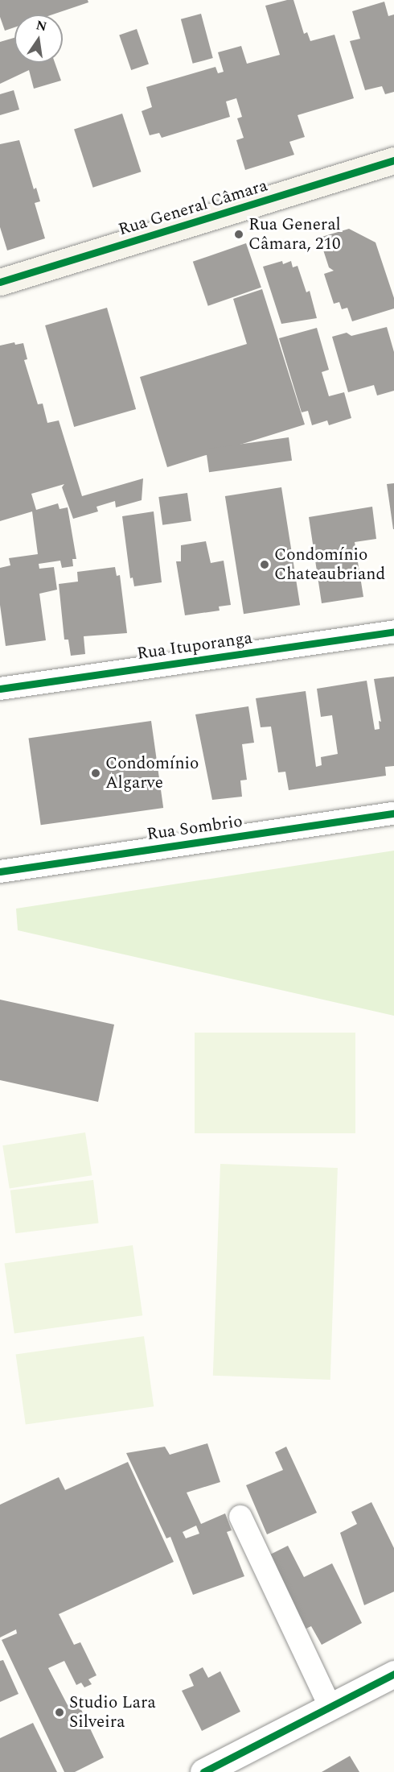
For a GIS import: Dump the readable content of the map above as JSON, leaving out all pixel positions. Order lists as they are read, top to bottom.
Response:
{
  "streets": {
    "main road": ["Rua General Câmara"],
    "street": ["Rua Ituporanga", "Rua Sombrio"]
  },
  "places": [
    "Rua General Câmara, 210",
    "Condomínio Chateaubriand",
    "Condomínio Algarve",
    "Studio Lara Silveira"
  ],
  "north": "top"
}
